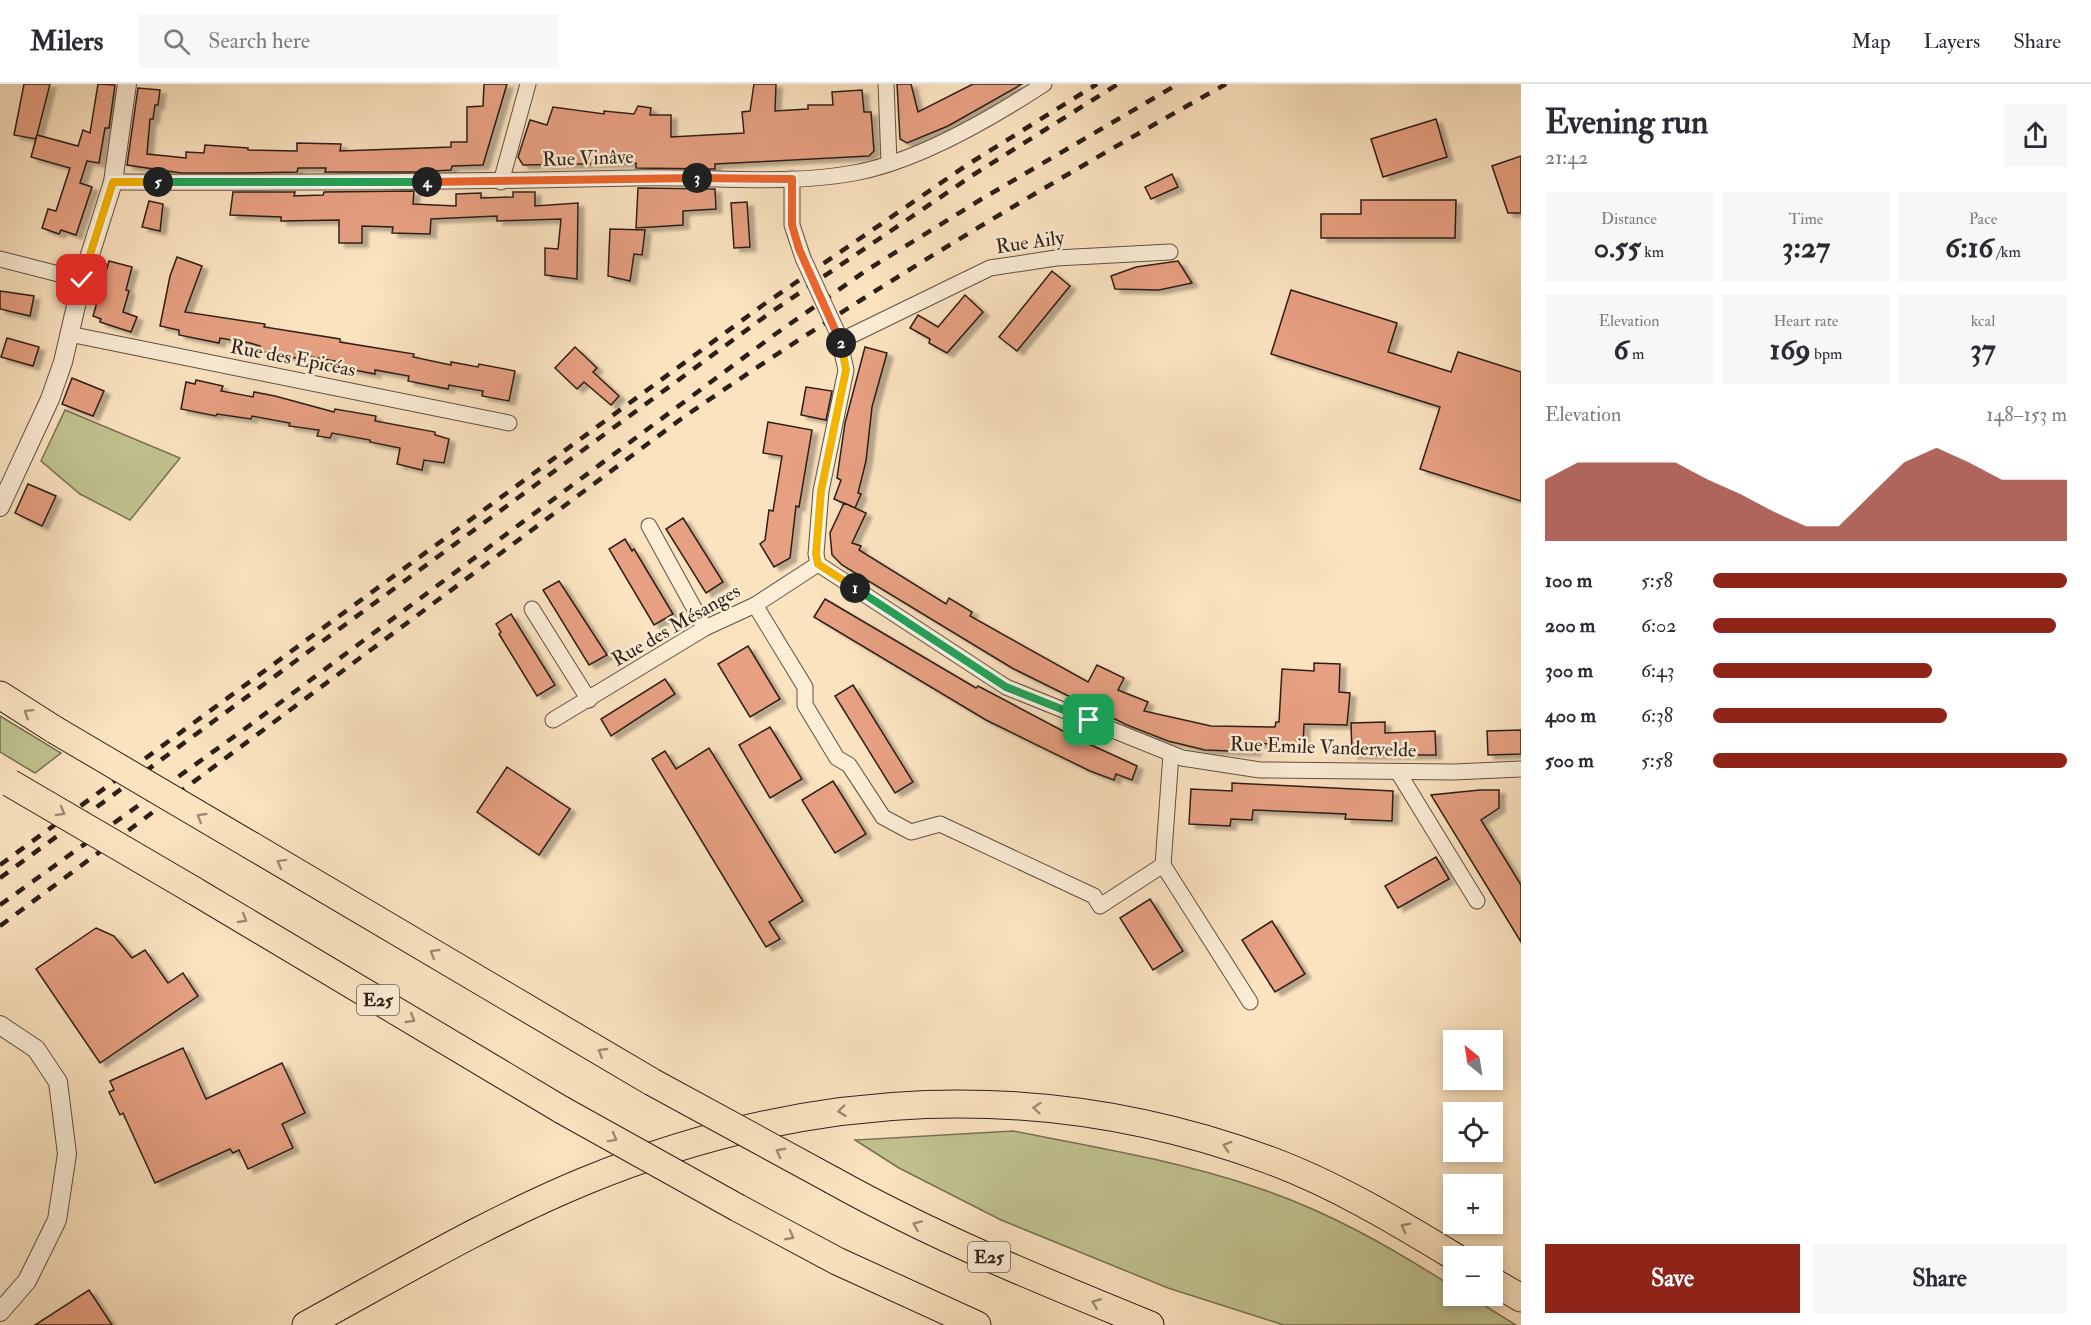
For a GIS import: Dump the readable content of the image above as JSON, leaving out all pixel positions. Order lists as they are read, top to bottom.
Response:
{
  "streets": {
    "highway": ["E25"],
    "street": [
      "Rue Vinâve",
      "Rue Aily",
      "Rue des Epicéas",
      "Rue des Mésanges",
      "Rue Emile Vandervelde"
    ]
  },
  "crossings": [
    ["Rue des Mésanges", "Rue Emile Vandervelde"]
  ],
  "north": "top left",
  "page": {
    "header": "Milers",
    "search": "Search here",
    "nav": ["Map", "Layers", "Share"],
    "heading": ["Evening run", "21:42"],
    "pins": [
      "3",
      "4",
      "5",
      "2",
      "1"
    ],
    "stats": [
      ["Distance", "0.55 km"],
      ["Time", "3:27"],
      ["Pace", "6:16 /km"],
      ["Elevation", "6 m"],
      ["Heart rate", "169 bpm"],
      ["kcal", "37"]
    ],
    "chart": ["Elevation", "148–153 m"],
    "list": [
      {
        "name": "100 m",
        "note": "5:58"
      },
      {
        "name": "200 m",
        "note": "6:02"
      },
      {
        "name": "300 m",
        "note": "6:43"
      },
      {
        "name": "400 m",
        "note": "6:38"
      },
      {
        "name": "500 m",
        "note": "5:58"
      }
    ],
    "map_buttons": ["+", "−"],
    "buttons": ["Save", "Share"]
  }
}
